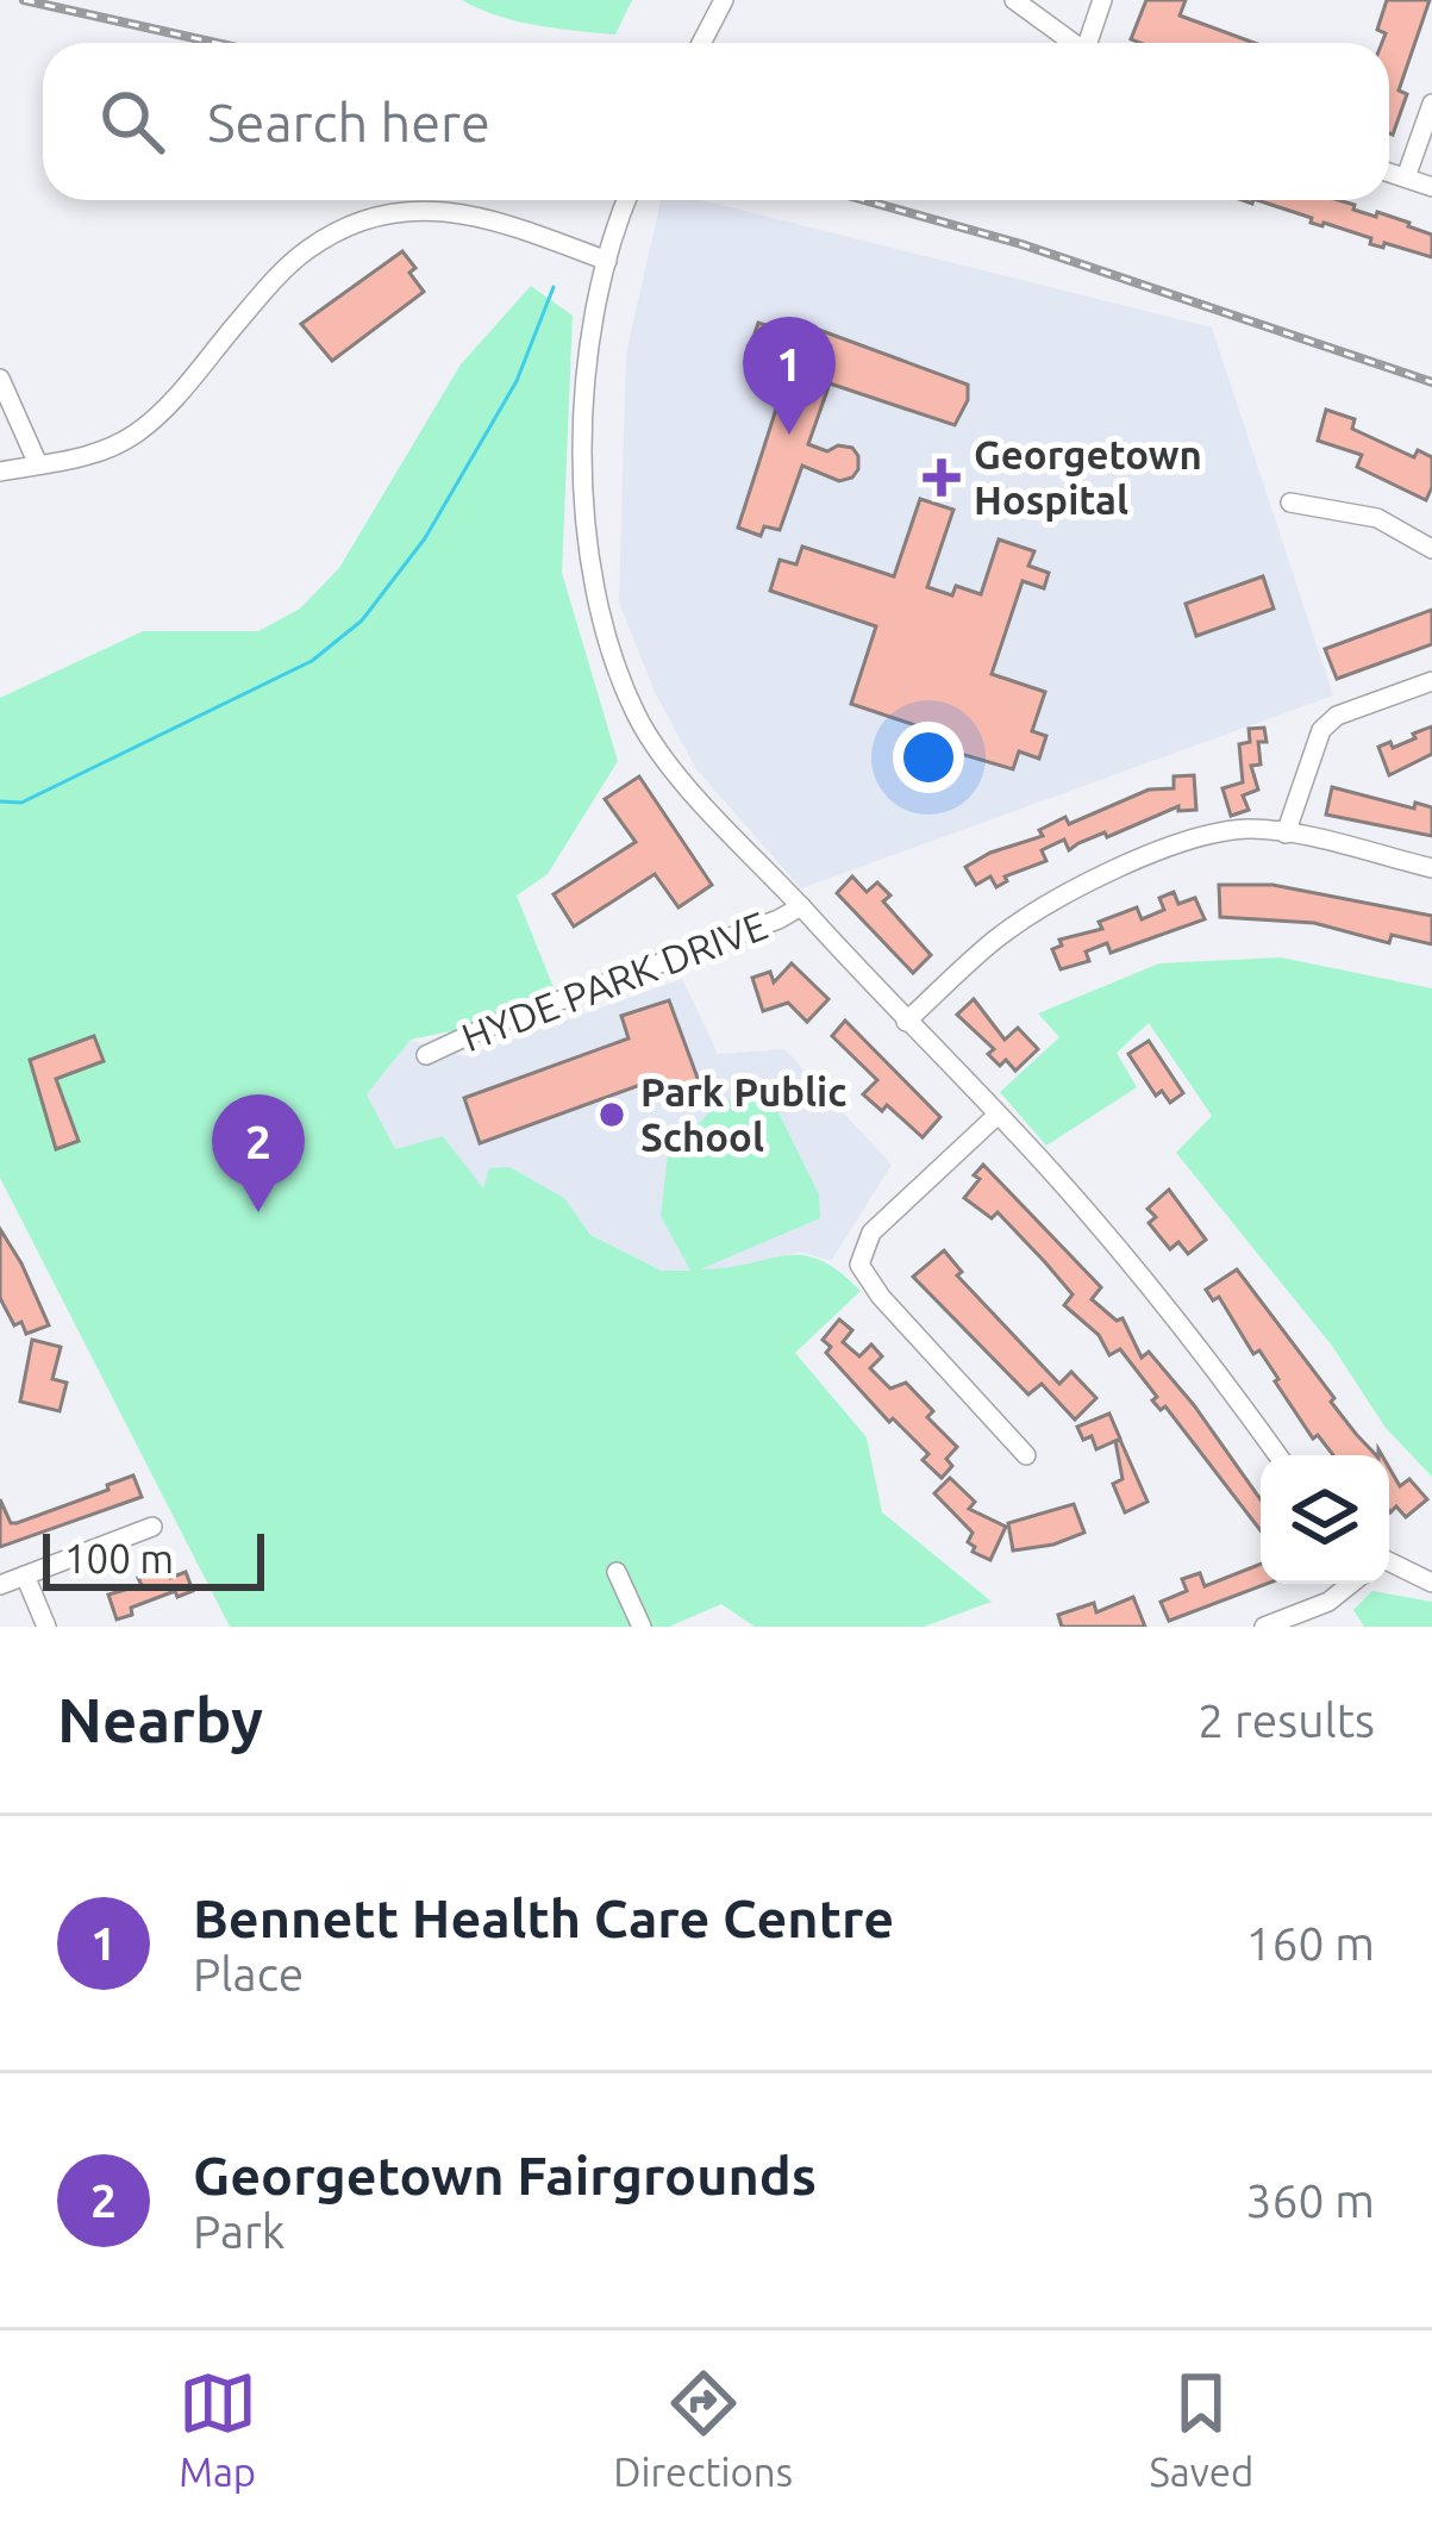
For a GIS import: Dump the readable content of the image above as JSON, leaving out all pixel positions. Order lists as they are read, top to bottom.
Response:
{
  "streets": {
    "street": ["HYDE PARK DRIVE"]
  },
  "places": {
    "health": ["Georgetown Hospital"],
    "other": ["Park Public School"]
  },
  "scale_bar": "100 m",
  "page": {
    "search": "Search here",
    "pins": ["1", "2"],
    "scale": "100 m",
    "heading": ["Nearby", "2 results"],
    "list": [
      {
        "mark": "1",
        "name": "Bennett Health Care Centre",
        "note": "Place",
        "value": "160 m"
      },
      {
        "mark": "2",
        "name": "Georgetown Fairgrounds",
        "note": "Park",
        "value": "360 m"
      }
    ],
    "nav": ["Map", "Directions", "Saved"]
  }
}
